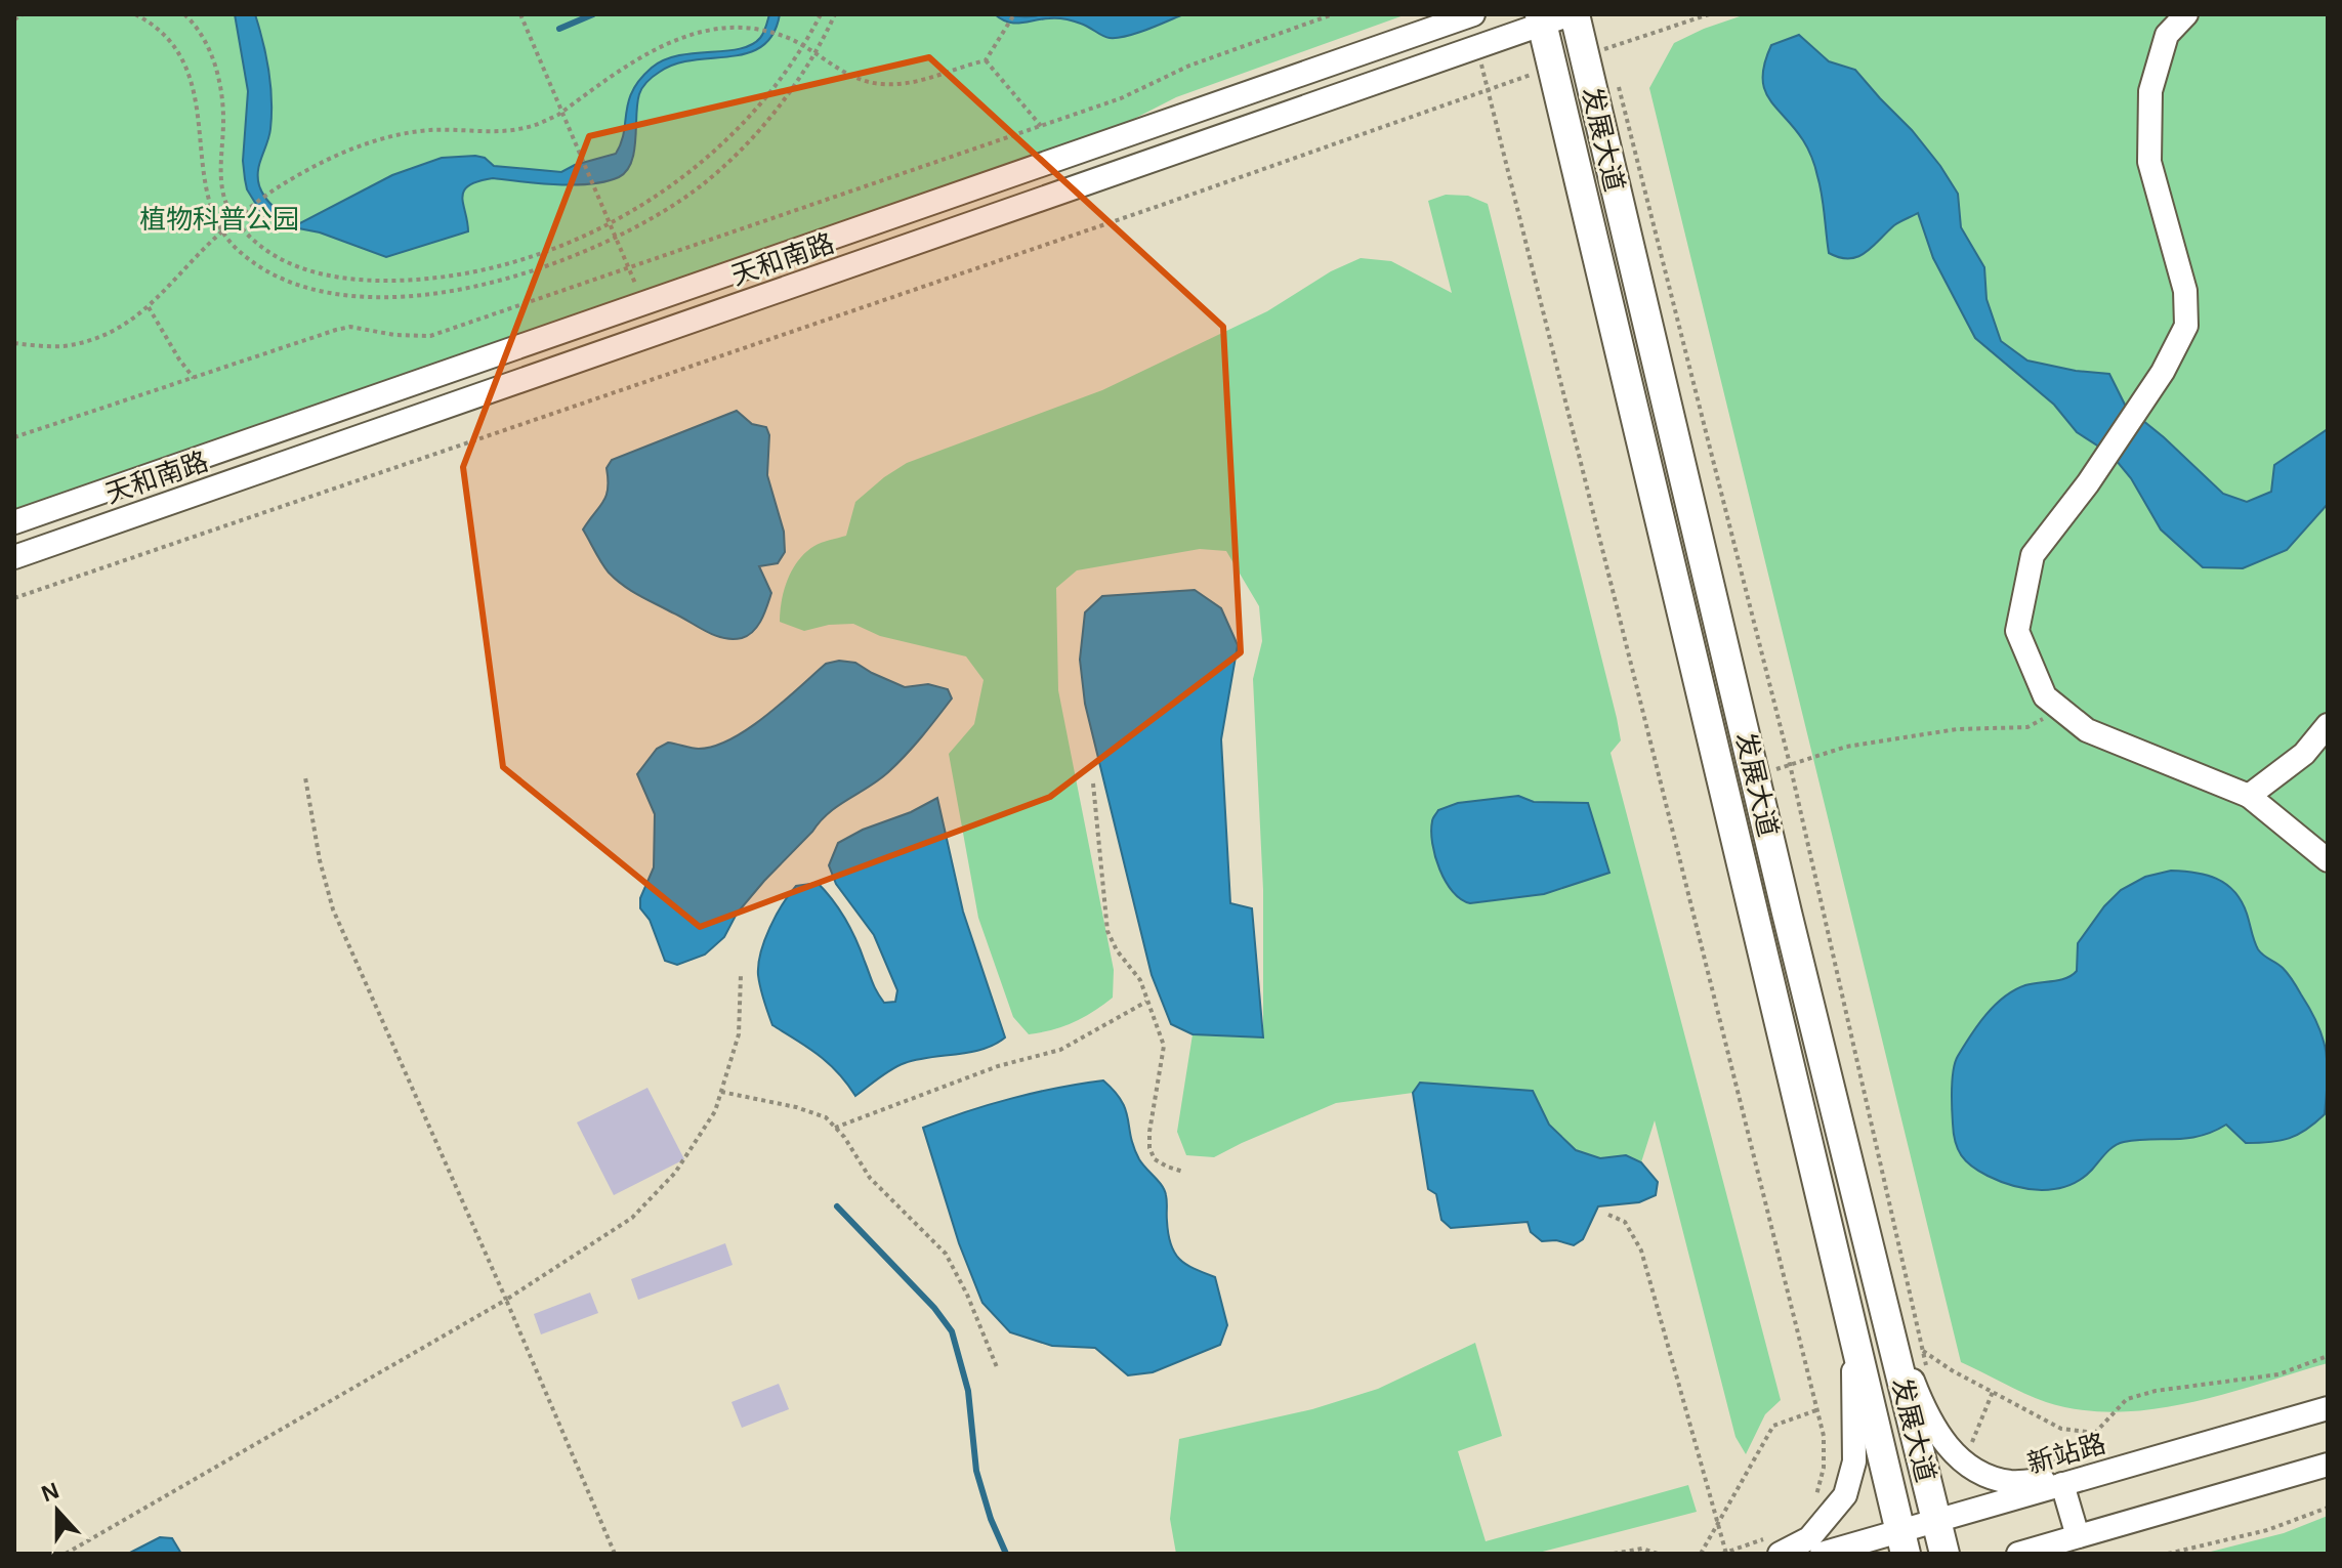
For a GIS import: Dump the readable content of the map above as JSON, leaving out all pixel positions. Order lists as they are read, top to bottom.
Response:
{
  "streets": {
    "main road": ["发展大道"],
    "street": ["天和南路", "新站路"]
  },
  "crossings": [
    ["发展大道", "天和南路"],
    ["发展大道", "新站路"]
  ],
  "parks": ["植物科普公园"],
  "north": "top"
}
